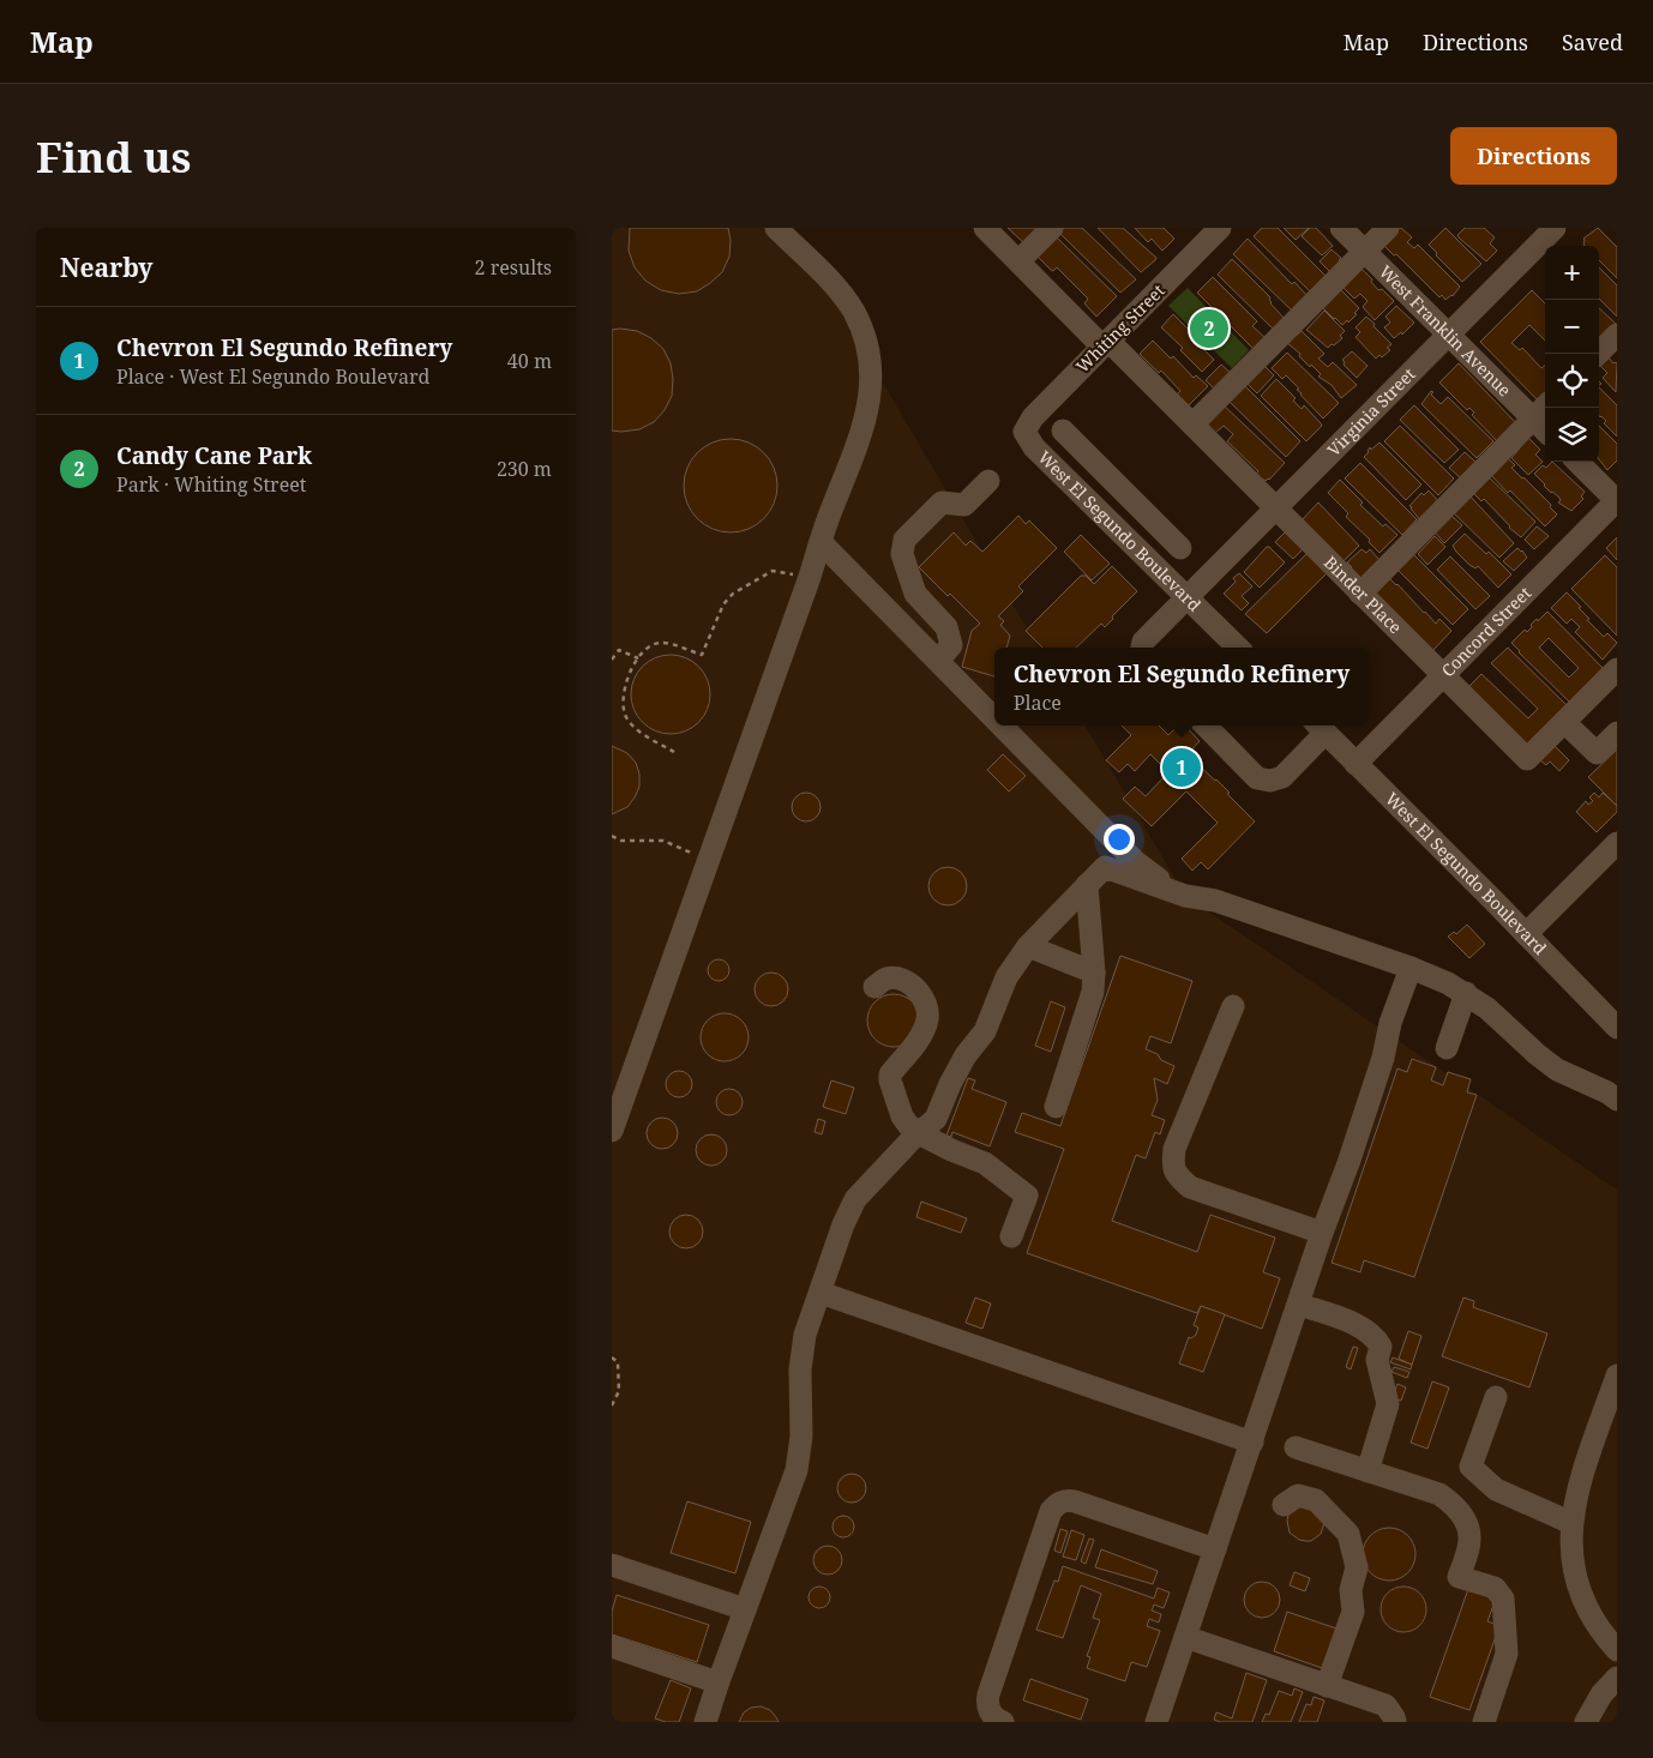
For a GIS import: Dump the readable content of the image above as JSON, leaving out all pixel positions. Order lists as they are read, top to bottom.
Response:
{
  "streets": {
    "street": [
      "Whiting Street",
      "West Franklin Avenue",
      "Virginia Street",
      "West El Segundo Boulevard",
      "Binder Place",
      "Concord Street"
    ]
  },
  "crossings": [
    ["Whiting Street", "West El Segundo Boulevard"],
    ["Whiting Street", "Binder Place"],
    ["West Franklin Avenue", "Virginia Street"],
    ["Virginia Street", "West El Segundo Boulevard"],
    ["Virginia Street", "Binder Place"],
    ["West El Segundo Boulevard", "Concord Street"],
    ["Binder Place", "Concord Street"]
  ],
  "page": {
    "header": "Map",
    "nav": ["Map", "Directions", "Saved"],
    "buttons": "Directions",
    "title": "Find us",
    "heading": ["Nearby", "2 results"],
    "map_buttons": ["+", "−"],
    "list": [
      {
        "mark": "1",
        "name": "Chevron El Segundo Refinery",
        "note": "Place · West El Segundo Boulevard",
        "value": "40 m"
      },
      {
        "mark": "2",
        "name": "Candy Cane Park",
        "note": "Park · Whiting Street",
        "value": "230 m"
      }
    ],
    "pins": ["2", "1"],
    "popup": ["Chevron El Segundo Refinery", "Place"]
  }
}
